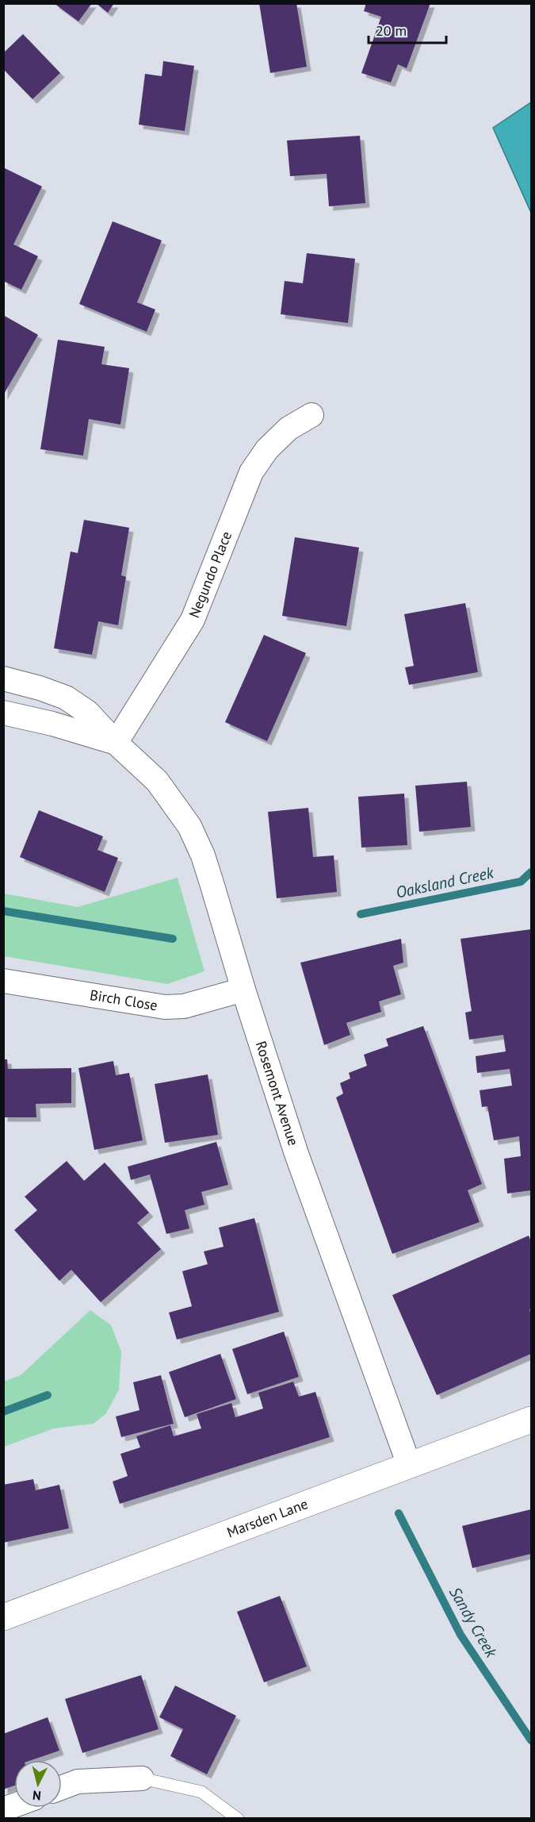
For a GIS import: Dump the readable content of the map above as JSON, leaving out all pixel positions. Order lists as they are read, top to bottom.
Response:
{
  "streets": {
    "main road": ["Marsden Lane"],
    "street": ["Negundo Place", "Birch Close", "Rosemont Avenue"]
  },
  "crossings": [
    ["Negundo Place", "Rosemont Avenue"],
    ["Birch Close", "Rosemont Avenue"],
    ["Rosemont Avenue", "Marsden Lane"]
  ],
  "water": ["Oaksland Creek", "Sandy Creek"],
  "scale_bar": "20 m",
  "north": "bottom"
}
